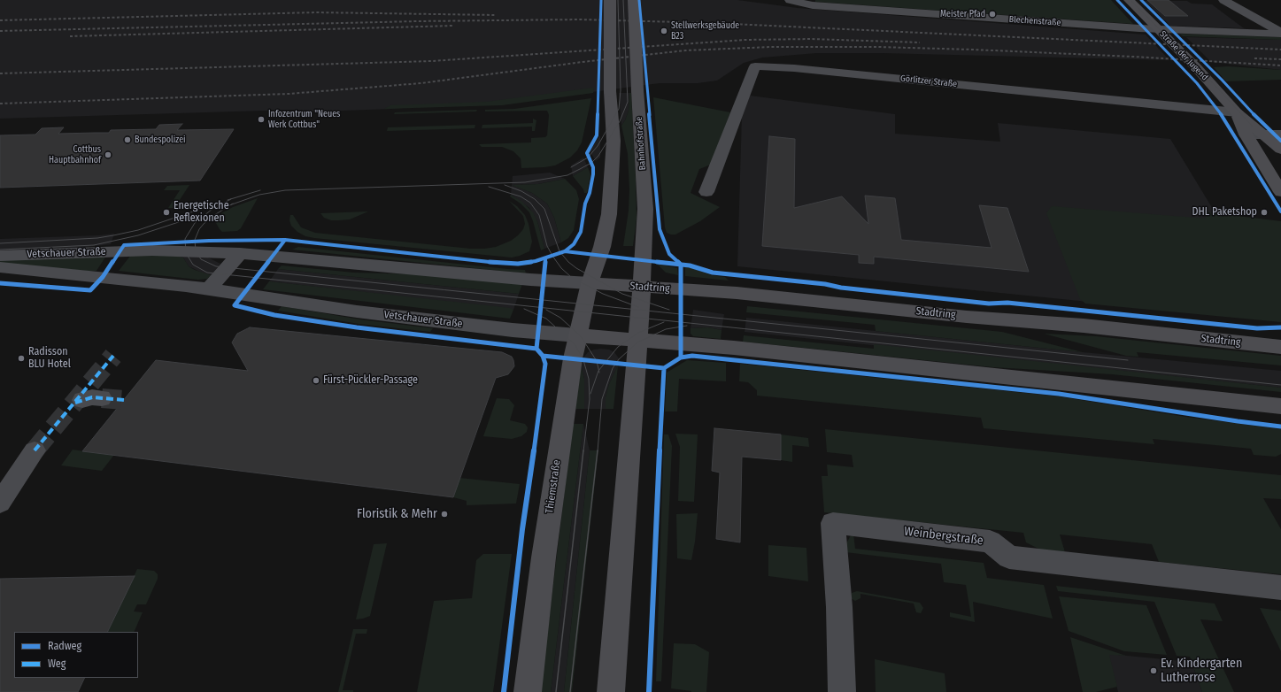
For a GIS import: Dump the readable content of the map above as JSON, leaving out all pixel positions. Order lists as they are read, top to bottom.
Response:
{
  "streets": {
    "main road": [
      "Straße der Jugend",
      "Bahnhofstraße",
      "Vetschauer Straße",
      "Stadtring",
      "Thiemstraße"
    ],
    "street": ["Blechenstraße", "Görlitzer Straße", "Weinbergstraße"]
  },
  "crossings": [
    ["Blechenstraße", "Straße der Jugend"],
    ["Straße der Jugend", "Görlitzer Straße"],
    ["Bahnhofstraße", "Stadtring"],
    ["Vetschauer Straße", "Stadtring"],
    ["Vetschauer Straße", "Thiemstraße"],
    ["Stadtring", "Thiemstraße"]
  ],
  "places": [
    "Meister Pfad",
    "Stellwerksgebäude B23",
    "Infozentrum \"Neues Werk Cottbus\"",
    "Bundespolizei",
    "Cottbus Hauptbahnhof",
    "Energetische Reflexionen",
    "DHL Paketshop",
    "Radisson BLU Hotel",
    "Fürst-Pückler-Passage",
    "Floristik & Mehr",
    "Ev. Kindergarten Lutherrose"
  ],
  "legend": ["Radweg", "Weg"]
}
